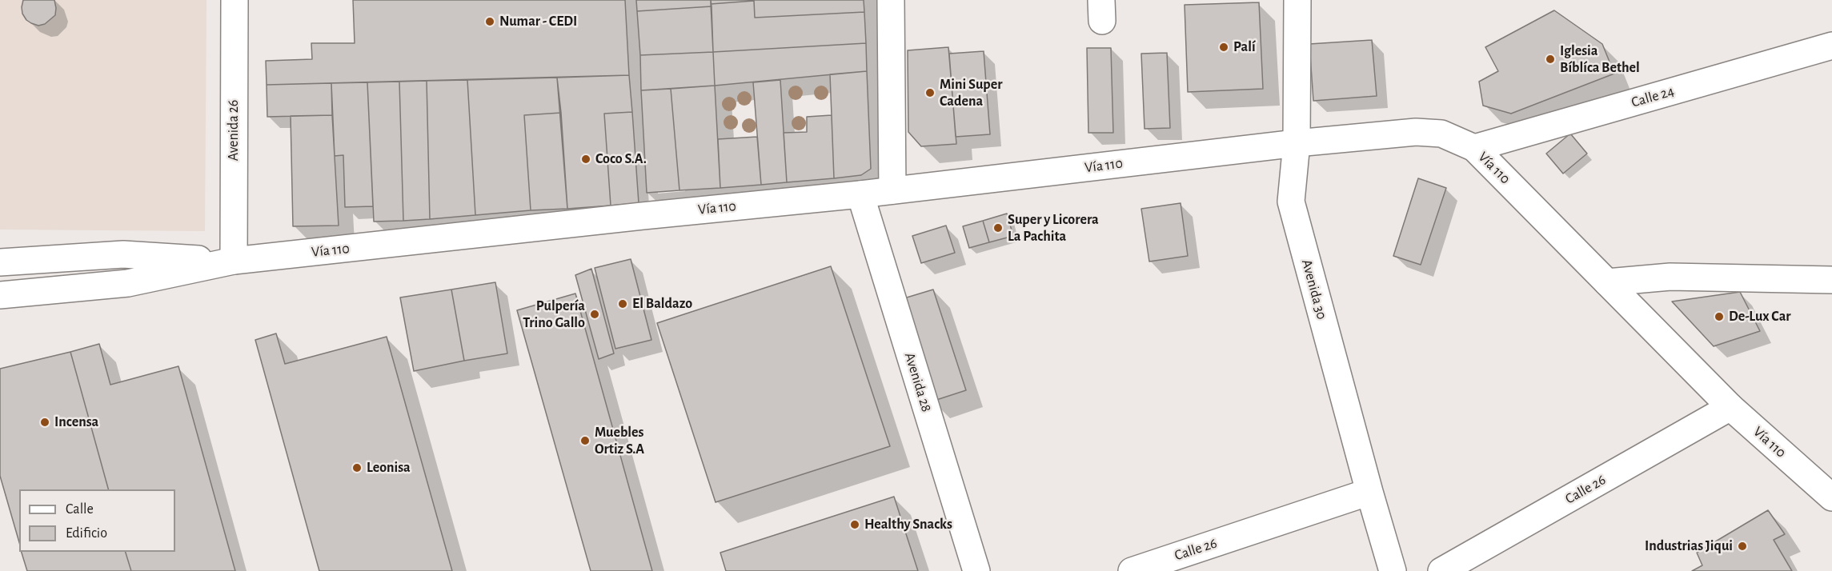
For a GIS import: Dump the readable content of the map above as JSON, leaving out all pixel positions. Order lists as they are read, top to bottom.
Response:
{
  "streets": {
    "street": [
      "Calle 24",
      "Avenida 26",
      "Vía 110",
      "Avenida 30",
      "Avenida 28",
      "Calle 26"
    ]
  },
  "crossings": [
    ["Calle 24", "Vía 110"],
    ["Avenida 26", "Vía 110"],
    ["Vía 110", "Avenida 30"],
    ["Vía 110", "Avenida 28"],
    ["Vía 110", "Calle 26"],
    ["Avenida 30", "Calle 26"]
  ],
  "places": [
    "Numar - CEDI",
    "Palí",
    "Iglesia Bíblíca Bethel",
    "Mini Super Cadena",
    "Coco S.A.",
    "Super y Licorera La Pachita",
    "El Baldazo",
    "Pulpería Trino Gallo",
    "De-Lux Car",
    "Incensa",
    "Muebles Ortiz S.A",
    "Leonisa",
    "Healthy Snacks",
    "Industrias Jiqui"
  ],
  "legend": ["Calle", "Edificio"]
}
